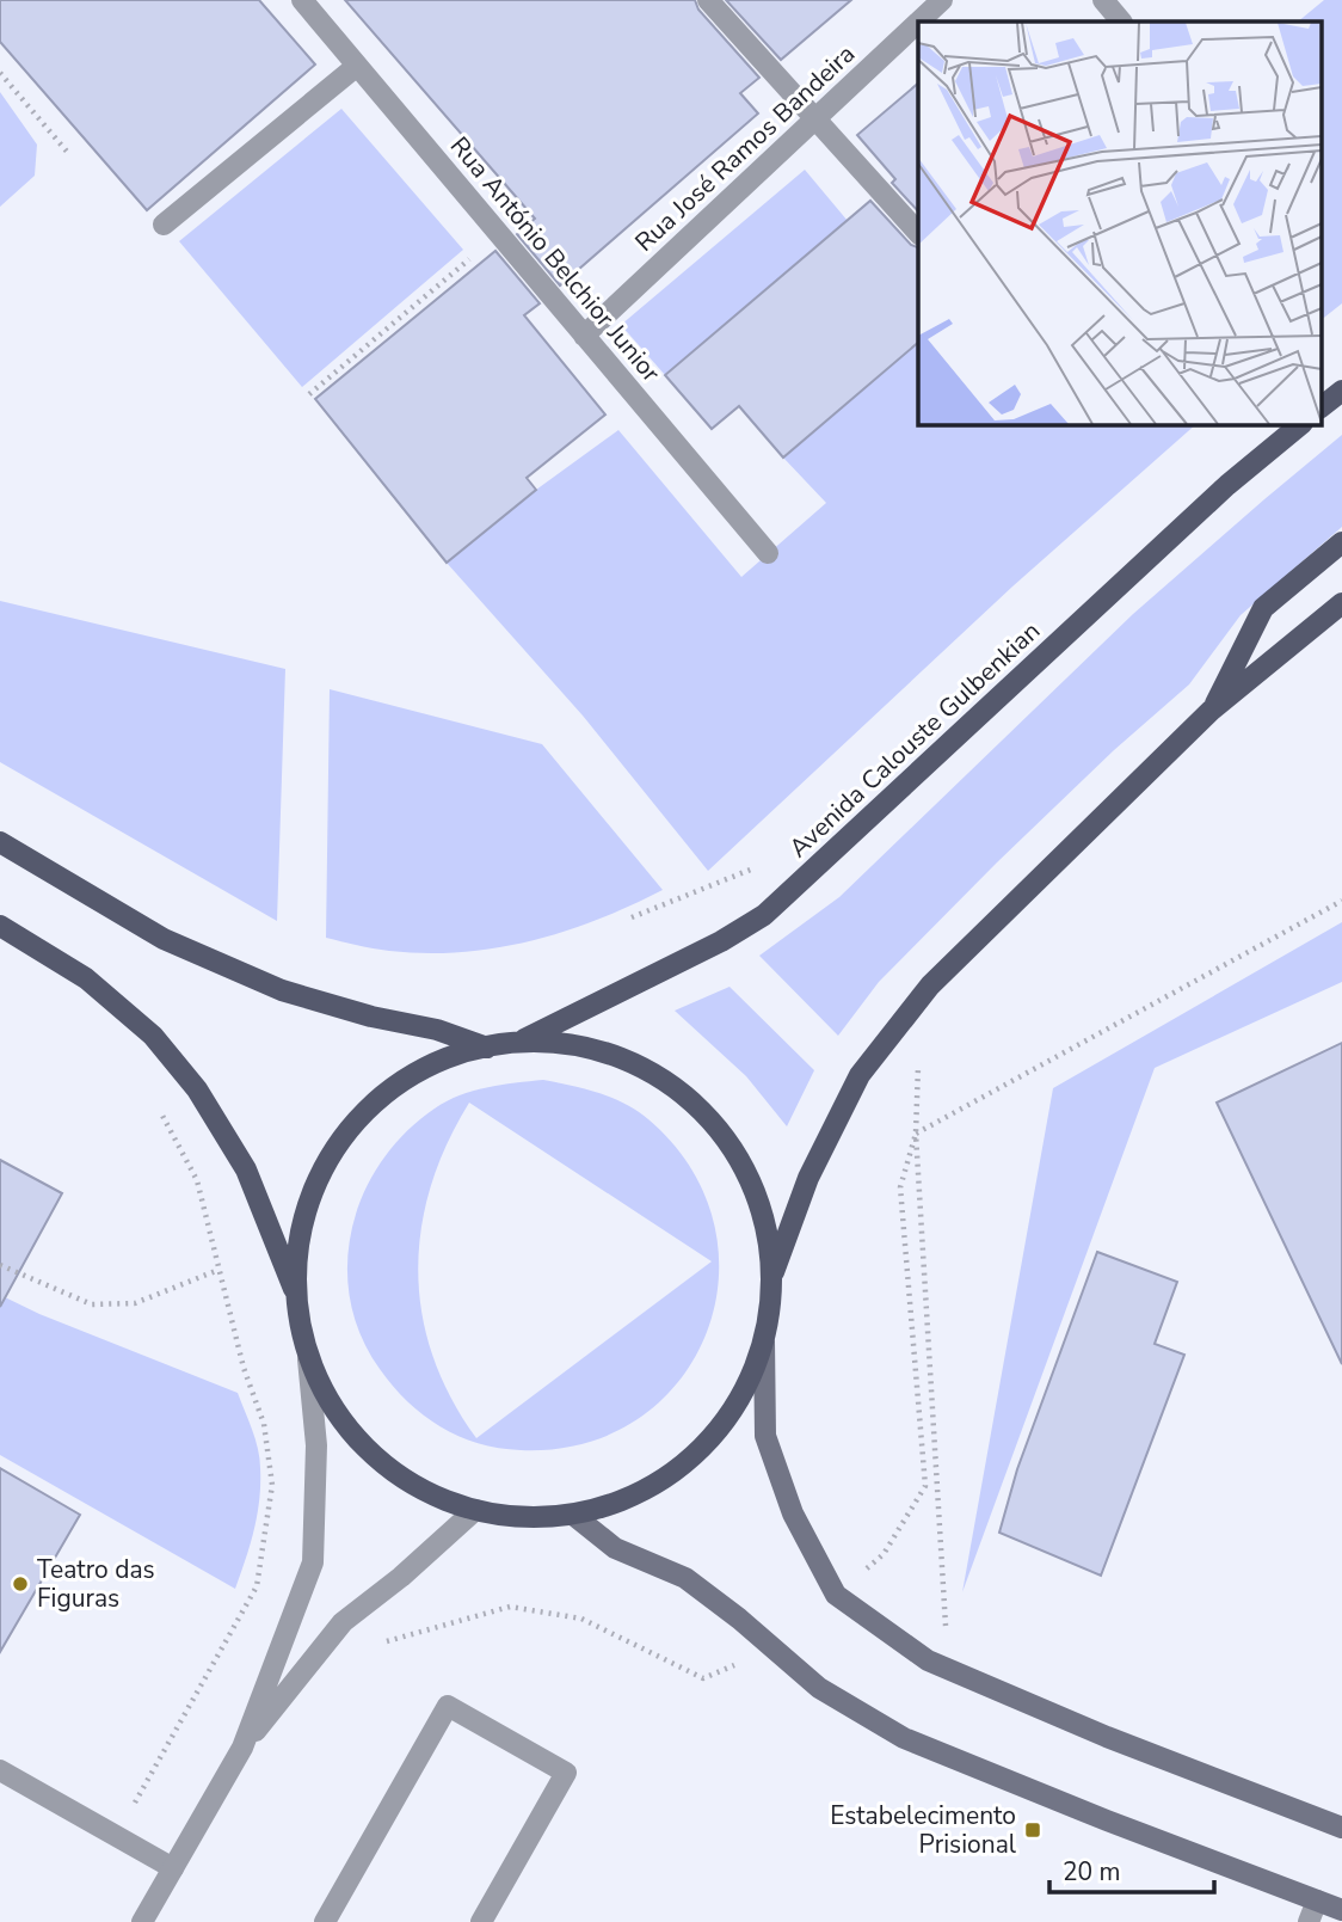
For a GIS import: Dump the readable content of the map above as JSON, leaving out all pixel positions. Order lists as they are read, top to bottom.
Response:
{
  "streets": {
    "main road": ["Avenida Calouste Gulbenkian"],
    "street": ["Rua José Ramos Bandeira", "Rua António Belchior Junior"]
  },
  "crossings": [
    ["Rua José Ramos Bandeira", "Rua António Belchior Junior"]
  ],
  "places": {
    "other": ["Teatro das Figuras"],
    "transit": ["Estabelecimento Prisional"]
  },
  "scale_bar": "20 m"
}
